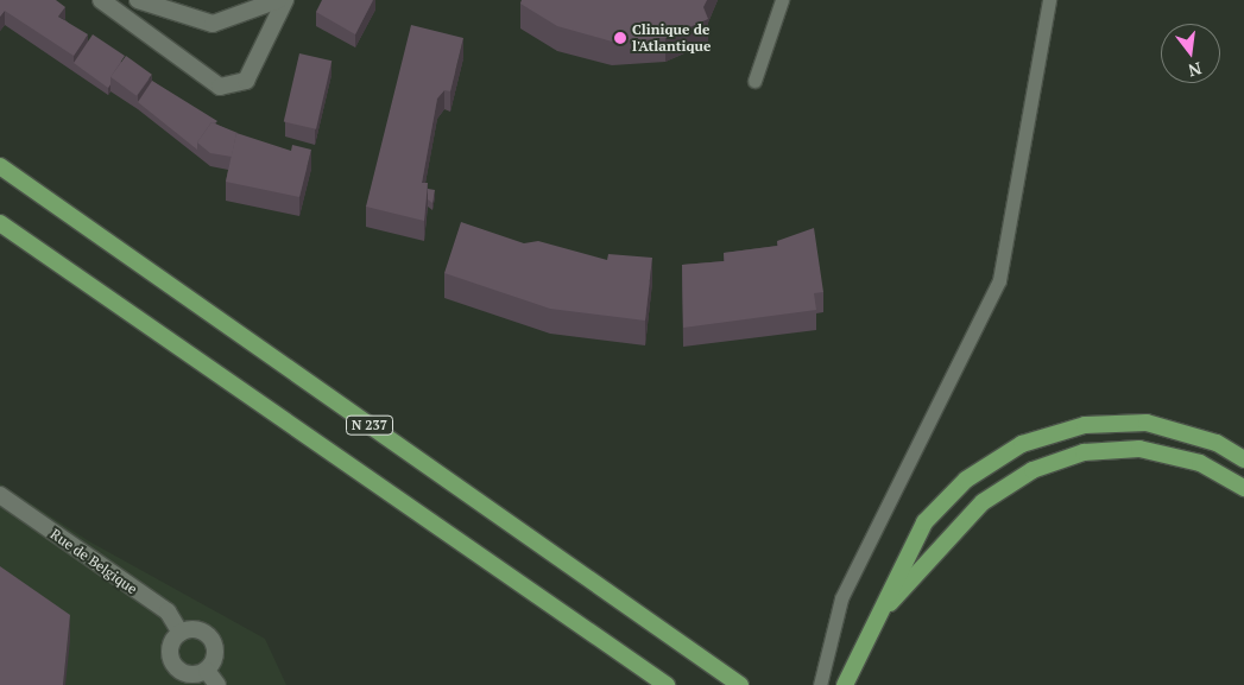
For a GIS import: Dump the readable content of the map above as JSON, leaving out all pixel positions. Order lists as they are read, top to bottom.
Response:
{
  "streets": {
    "highway": ["N 237"],
    "street": ["Rue de Belgique"]
  },
  "places": ["Clinique de l'Atlantique"],
  "north": "bottom"
}
